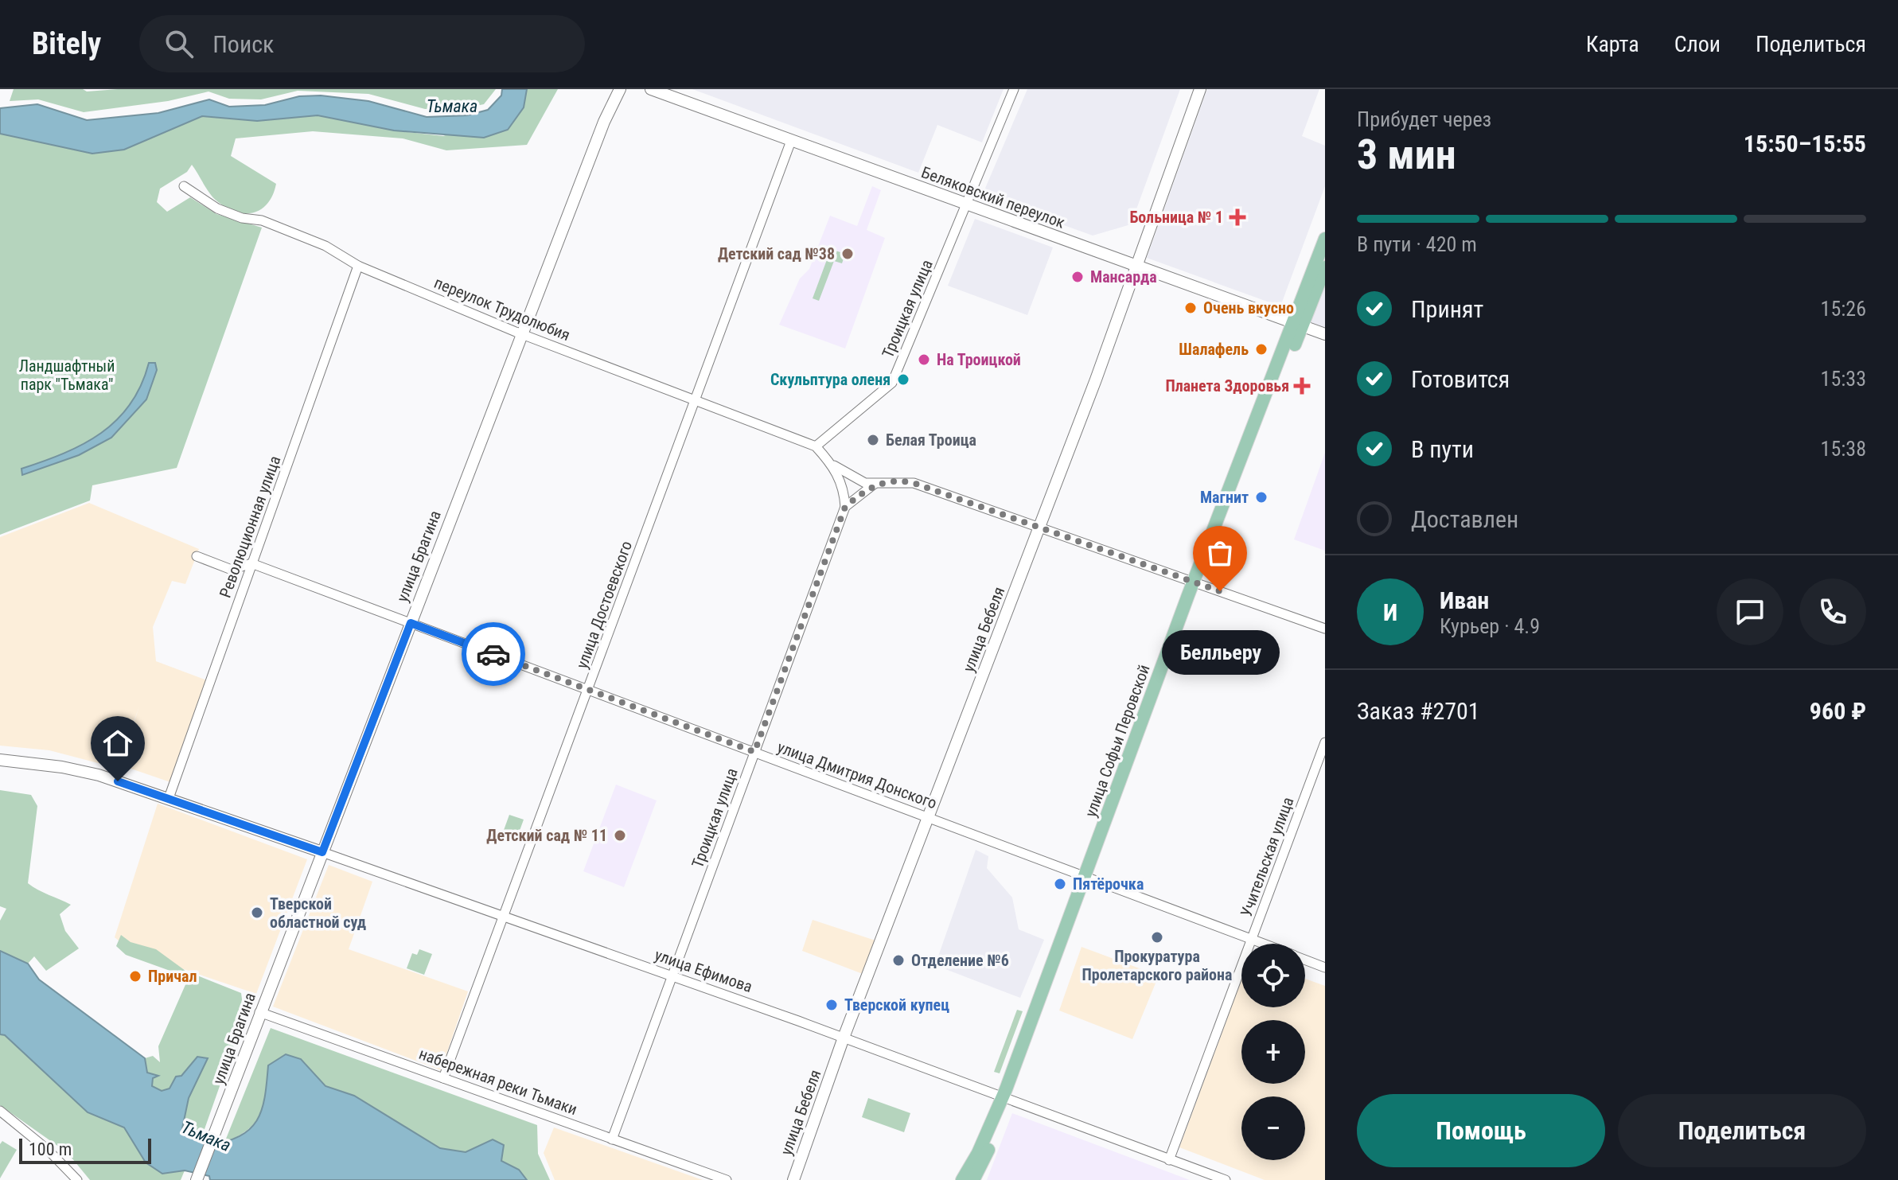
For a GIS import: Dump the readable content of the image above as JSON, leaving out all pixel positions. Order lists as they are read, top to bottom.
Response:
{
  "streets": {
    "main road": ["улица Софьи Перовской"],
    "street": [
      "Беляковский переулок",
      "переулок Трудолюбия",
      "Троицкая улица",
      "Революционная улица",
      "улица Брагина",
      "улица Достоевского",
      "улица Бебеля",
      "улица Дмитрия Донского",
      "Учительская улица",
      "улица Ефимова",
      "набережная реки Тьмаки"
    ]
  },
  "crossings": [
    ["Беляковский переулок", "Троицкая улица"],
    ["Беляковский переулок", "улица Достоевского"],
    ["Беляковский переулок", "улица Бебеля"],
    ["Беляковский переулок", "улица Софьи Перовской"],
    ["переулок Трудолюбия", "Троицкая улица"],
    ["переулок Трудолюбия", "Революционная улица"],
    ["переулок Трудолюбия", "улица Брагина"],
    ["переулок Трудолюбия", "улица Достоевского"],
    ["Троицкая улица", "улица Дмитрия Донского"],
    ["Троицкая улица", "улица Ефимова"],
    ["Троицкая улица", "набережная реки Тьмаки"],
    ["Революционная улица", "улица Дмитрия Донского"],
    ["Революционная улица", "улица Ефимова"],
    ["улица Брагина", "улица Дмитрия Донского"],
    ["улица Брагина", "улица Ефимова"],
    ["улица Брагина", "набережная реки Тьмаки"],
    ["улица Достоевского", "улица Дмитрия Донского"],
    ["улица Достоевского", "улица Ефимова"],
    ["улица Достоевского", "набережная реки Тьмаки"],
    ["улица Бебеля", "улица Дмитрия Донского"],
    ["улица Бебеля", "улица Ефимова"],
    ["улица Софьи Перовской", "улица Дмитрия Донского"],
    ["улица Софьи Перовской", "улица Ефимова"],
    ["улица Дмитрия Донского", "Учительская улица"],
    ["Учительская улица", "улица Ефимова"]
  ],
  "water": ["Тьмака"],
  "parks": ["Ландшафтный парк \"Тьмака\""],
  "places": {
    "health": ["Больница № 1", "Планета Здоровья"],
    "other": [
      "Детский сад №38",
      "Мансарда",
      "Очень вкусно",
      "Шалафель",
      "На Троицкой",
      "Скульптура оленя",
      "Белая Троица",
      "Магнит",
      "Белльеру",
      "Детский сад № 11",
      "Пятёрочка",
      "Тверской областной суд",
      "Прокуратура Пролетарского района",
      "Отделение №6",
      "Причал",
      "Тверской купец"
    ]
  },
  "scale_bar": "100 m",
  "page": {
    "header": "Bitely",
    "search": "Поиск",
    "nav": ["Карта", "Слои", "Поделиться"],
    "heading": ["3 мин", "Прибудет через", "15:50–15:55"],
    "panel": [
      "Иван",
      "Курьер · 4.9",
      "Заказ #2701",
      "960 ₽"
    ],
    "bar": "В пути · 420 m",
    "list": [
      ["Принят", "15:26"],
      ["Готовится", "15:33"],
      ["В пути", "15:38"],
      "Доставлен"
    ],
    "round": "И",
    "bubble": "Белльеру",
    "map_buttons": ["+", "−"],
    "buttons": ["Помощь", "Поделиться"],
    "scale": "100 m"
  }
}
